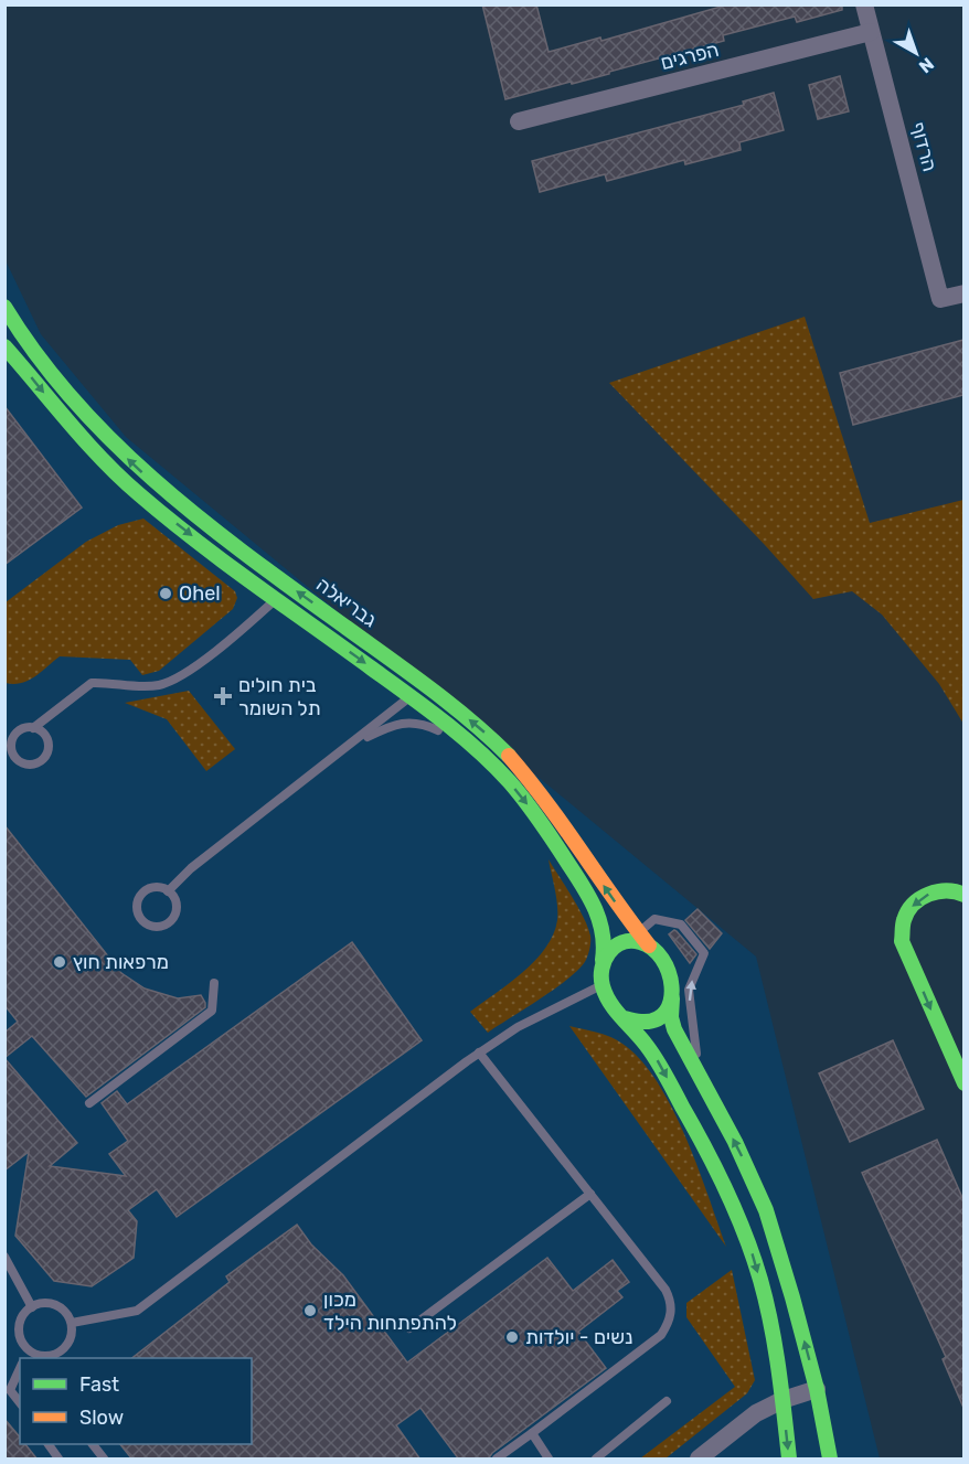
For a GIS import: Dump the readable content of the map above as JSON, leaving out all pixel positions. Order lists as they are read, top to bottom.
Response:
{
  "streets": {
    "street": ["הפרגים", "הרדוף", "גבריאלה"]
  },
  "crossings": [
    ["הפרגים", "הרדוף"]
  ],
  "places": {
    "other": [
      "Ohel",
      "מרפאות חוץ",
      "מכון להתפתחות הילד",
      "נשים - יולדות"
    ],
    "health": ["בית חולים תל השומר"]
  },
  "legend": ["Fast", "Slow"],
  "north": "bottom right"
}
